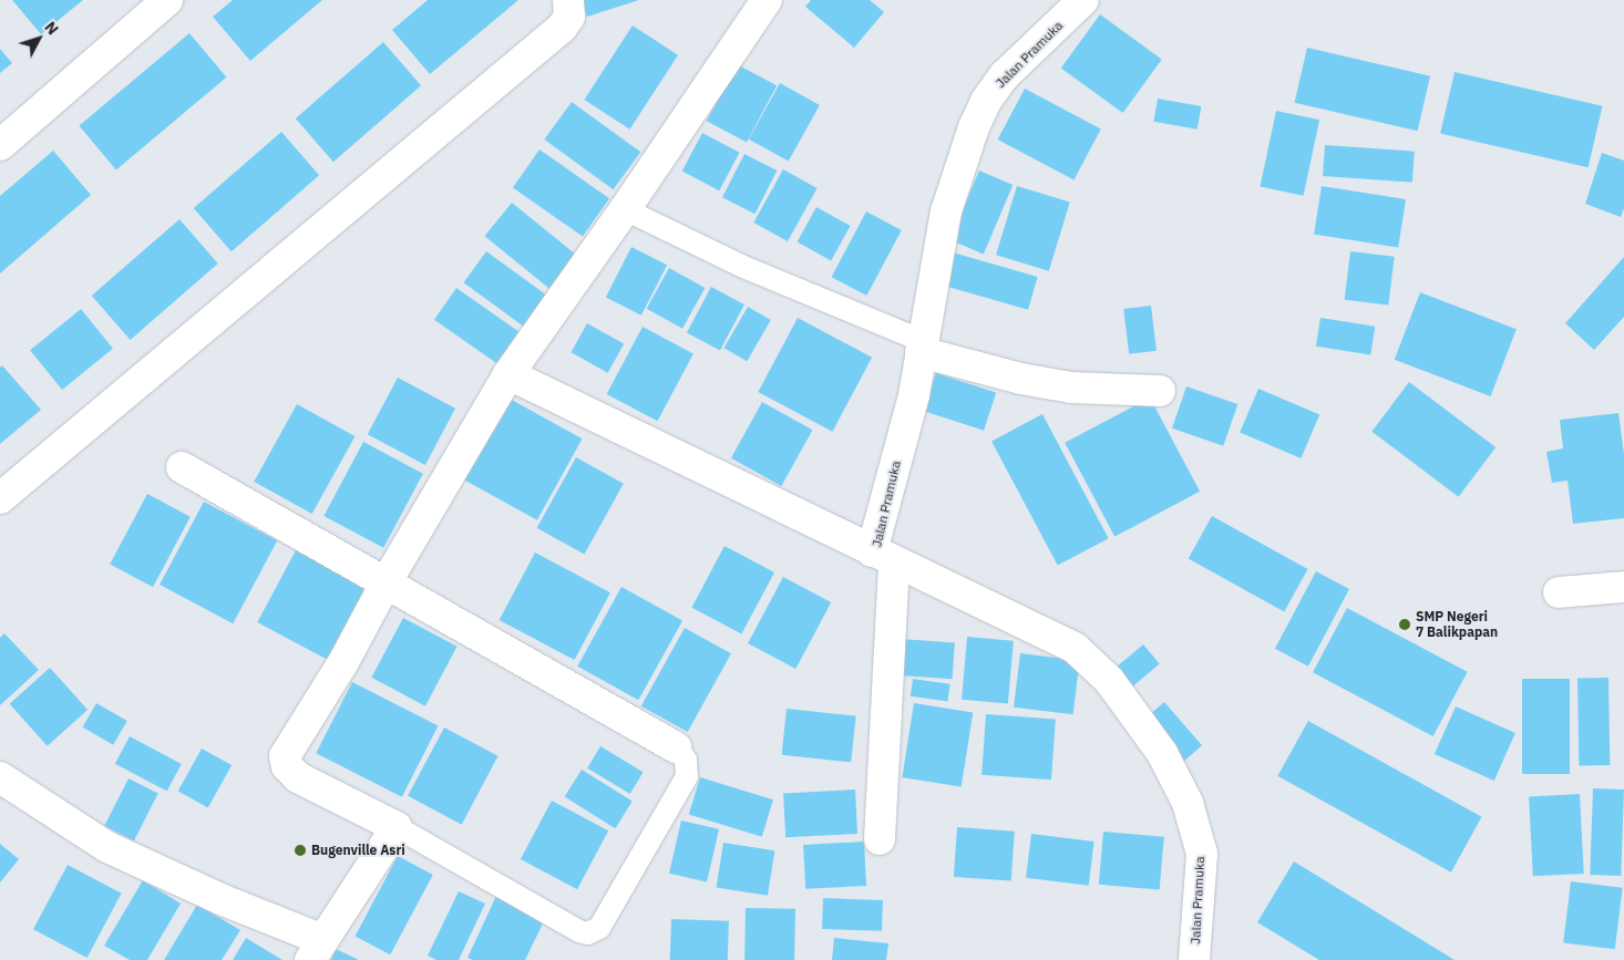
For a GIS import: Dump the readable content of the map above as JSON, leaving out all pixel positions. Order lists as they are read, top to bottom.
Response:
{
  "streets": {
    "street": ["Jalan Pramuka"]
  },
  "places": ["SMP Negeri 7 Balikpapan", "Bugenville Asri"],
  "north": "top right"
}
